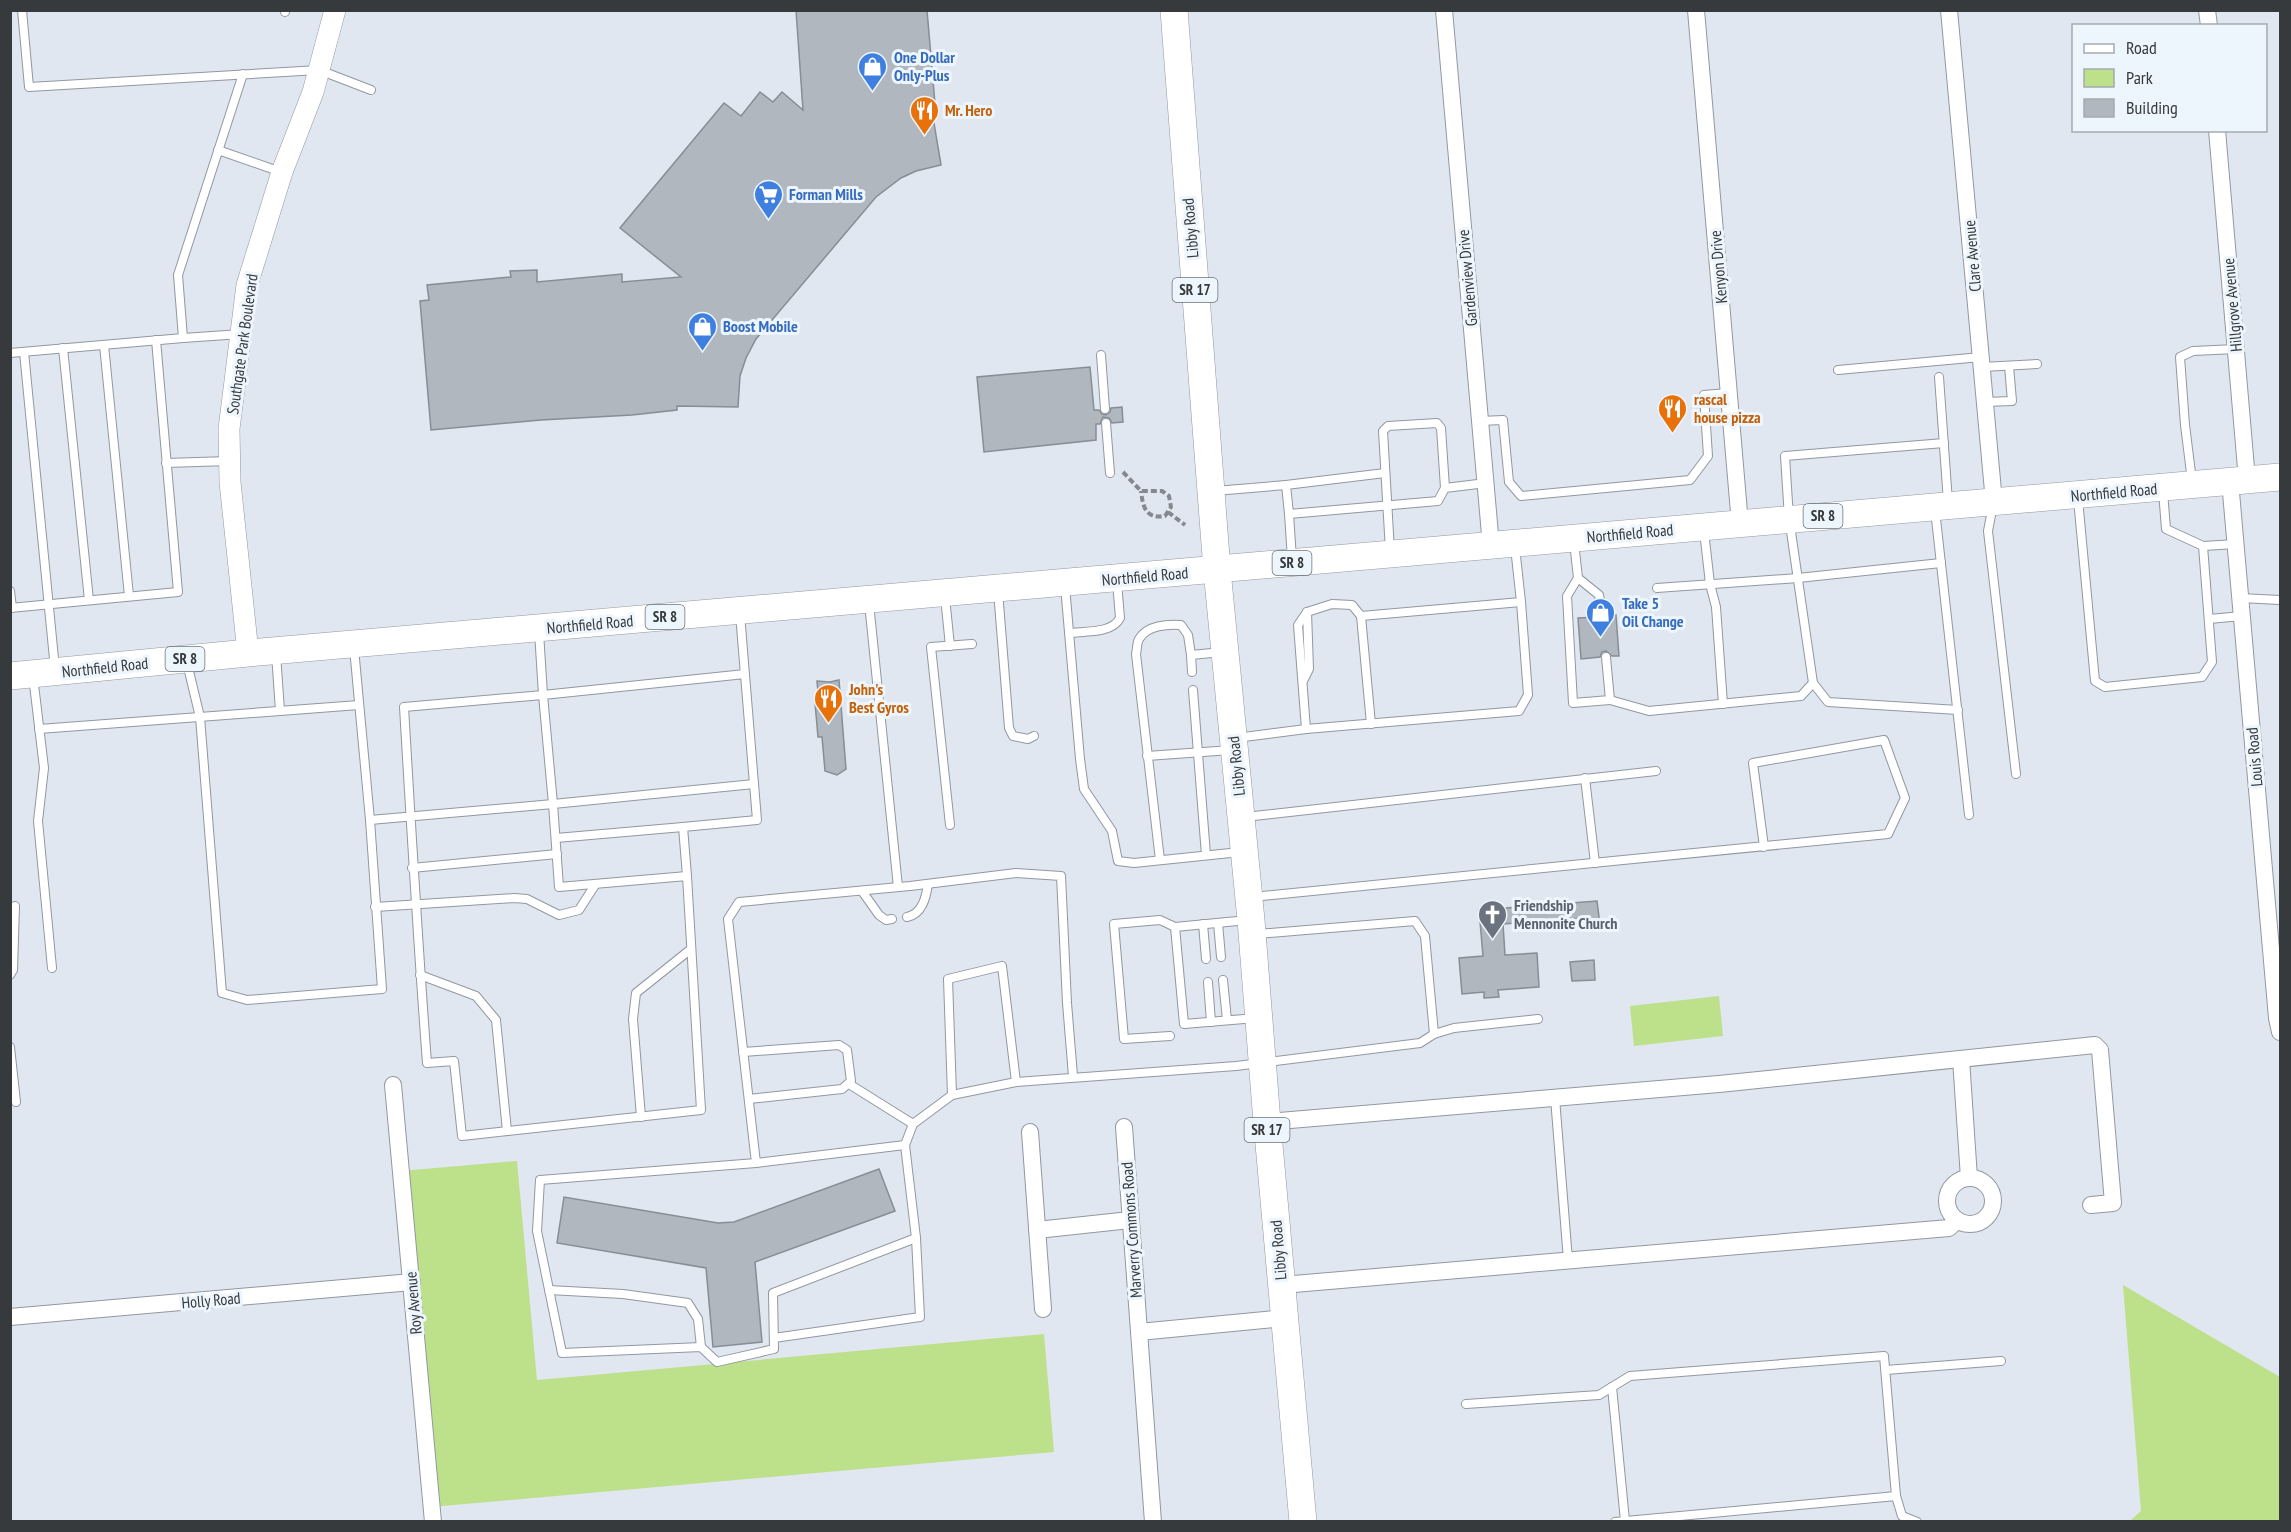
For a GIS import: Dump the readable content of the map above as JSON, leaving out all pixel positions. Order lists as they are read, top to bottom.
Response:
{
  "streets": {
    "main road": [
      "Libby Road",
      "SR 17",
      "Northfield Road",
      "SR 8"
    ],
    "street": [
      "Clare Avenue",
      "Kenyon Drive",
      "Gardenview Drive",
      "Hillgrove Avenue",
      "Southgate Park Boulevard",
      "Louis Road",
      "Marverry Commons Road",
      "Holly Road",
      "Roy Avenue"
    ]
  },
  "crossings": [
    ["Libby Road", "Northfield Road"],
    ["Clare Avenue", "Northfield Road"],
    ["Kenyon Drive", "Northfield Road"],
    ["Gardenview Drive", "Northfield Road"],
    ["Hillgrove Avenue", "Northfield Road"],
    ["Hillgrove Avenue", "Louis Road"],
    ["Southgate Park Boulevard", "Northfield Road"],
    ["Northfield Road", "Louis Road"],
    ["Holly Road", "Roy Avenue"]
  ],
  "places": {
    "shop": ["One Dollar Only-Plus", "Boost Mobile", "Take 5 Oil Change"],
    "restaurant": ["Mr. Hero", "rascal house pizza", "John's Best Gyros"],
    "supermarket": ["Forman Mills"],
    "church": ["Friendship Mennonite Church"]
  },
  "legend": ["Road", "Park", "Building"]
}
